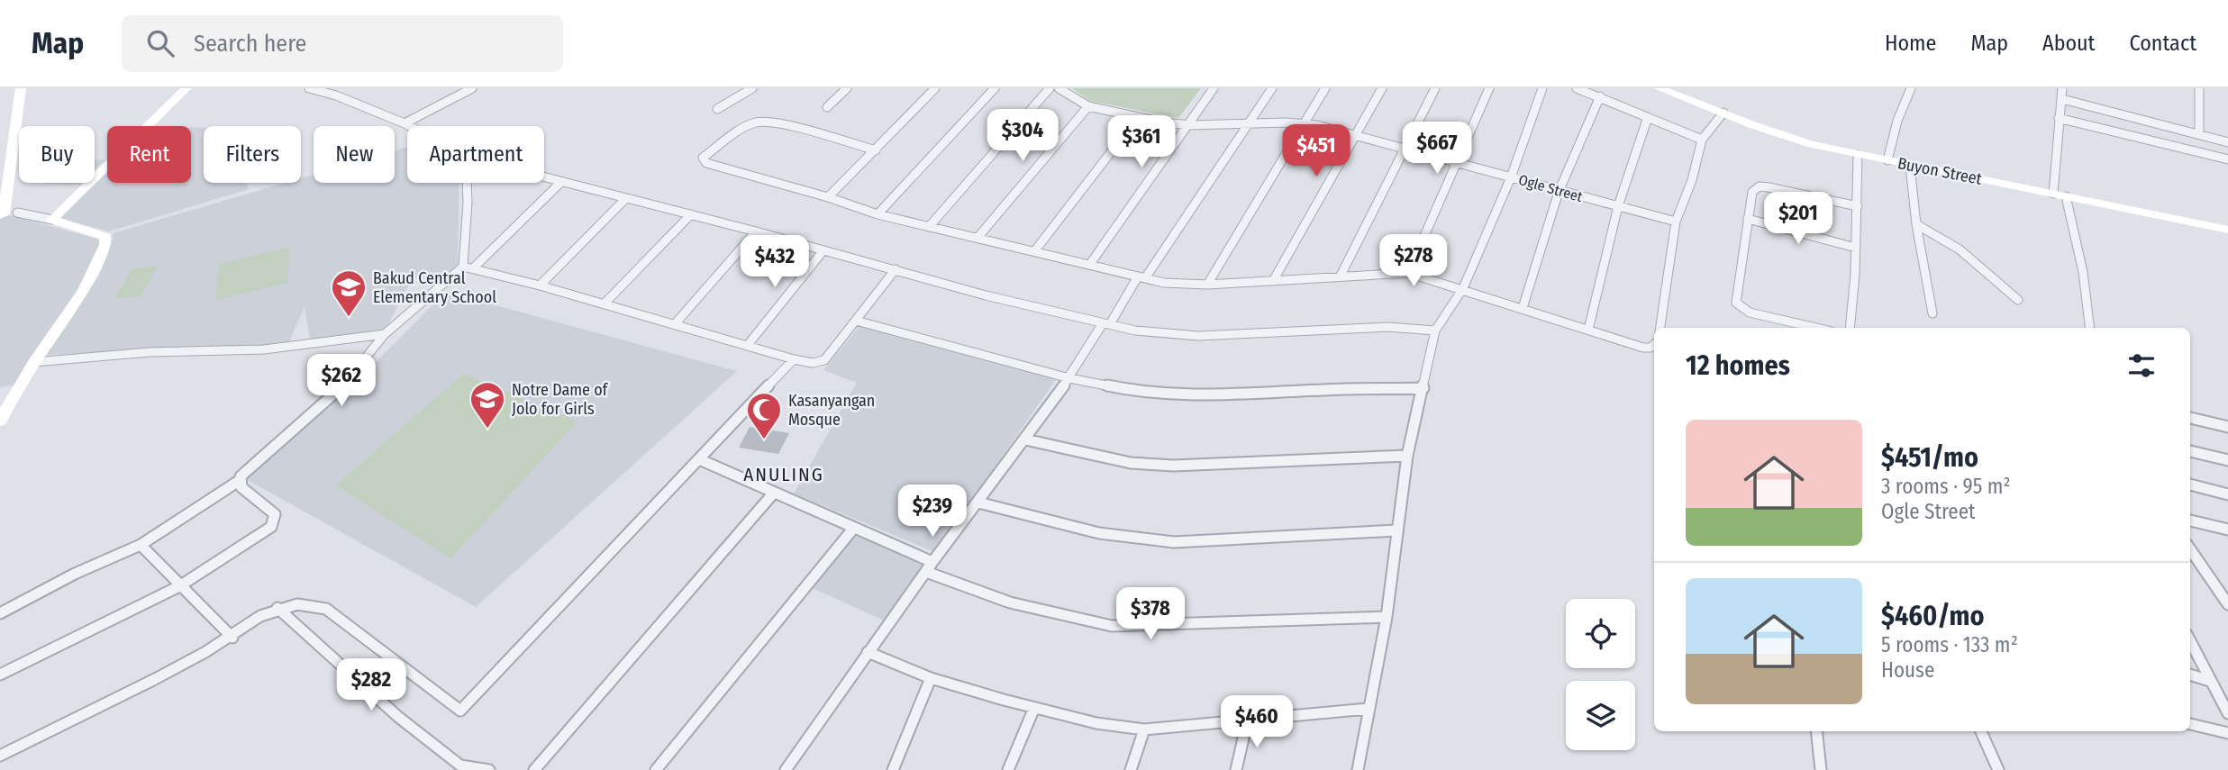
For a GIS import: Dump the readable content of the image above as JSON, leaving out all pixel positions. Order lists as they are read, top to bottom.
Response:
{
  "streets": {
    "street": ["Buyon Street", "Ogle Street"]
  },
  "districts": ["ANULING"],
  "places": {
    "school or university": ["Bakud Central Elementary School", "Notre Dame of Jolo for Girls"],
    "mosque": ["Kasanyangan Mosque"]
  },
  "page": {
    "header": "Map",
    "search": "Search here",
    "nav": [
      "Home",
      "Map",
      "About",
      "Contact"
    ],
    "price": [
      "$304",
      "$361",
      "$667",
      "$451",
      "$201",
      "$278",
      "$432",
      "$262",
      "$239",
      "$378",
      "$282",
      "$460"
    ],
    "chip": [
      "Buy",
      "Rent",
      "Filters",
      "New",
      "Apartment"
    ],
    "heading": "12 homes",
    "list": [
      {
        "name": "$451/mo",
        "note": "3 rooms · 95 m² · Ogle Street"
      },
      {
        "name": "$460/mo",
        "note": "5 rooms · 133 m² · House"
      }
    ]
  }
}
